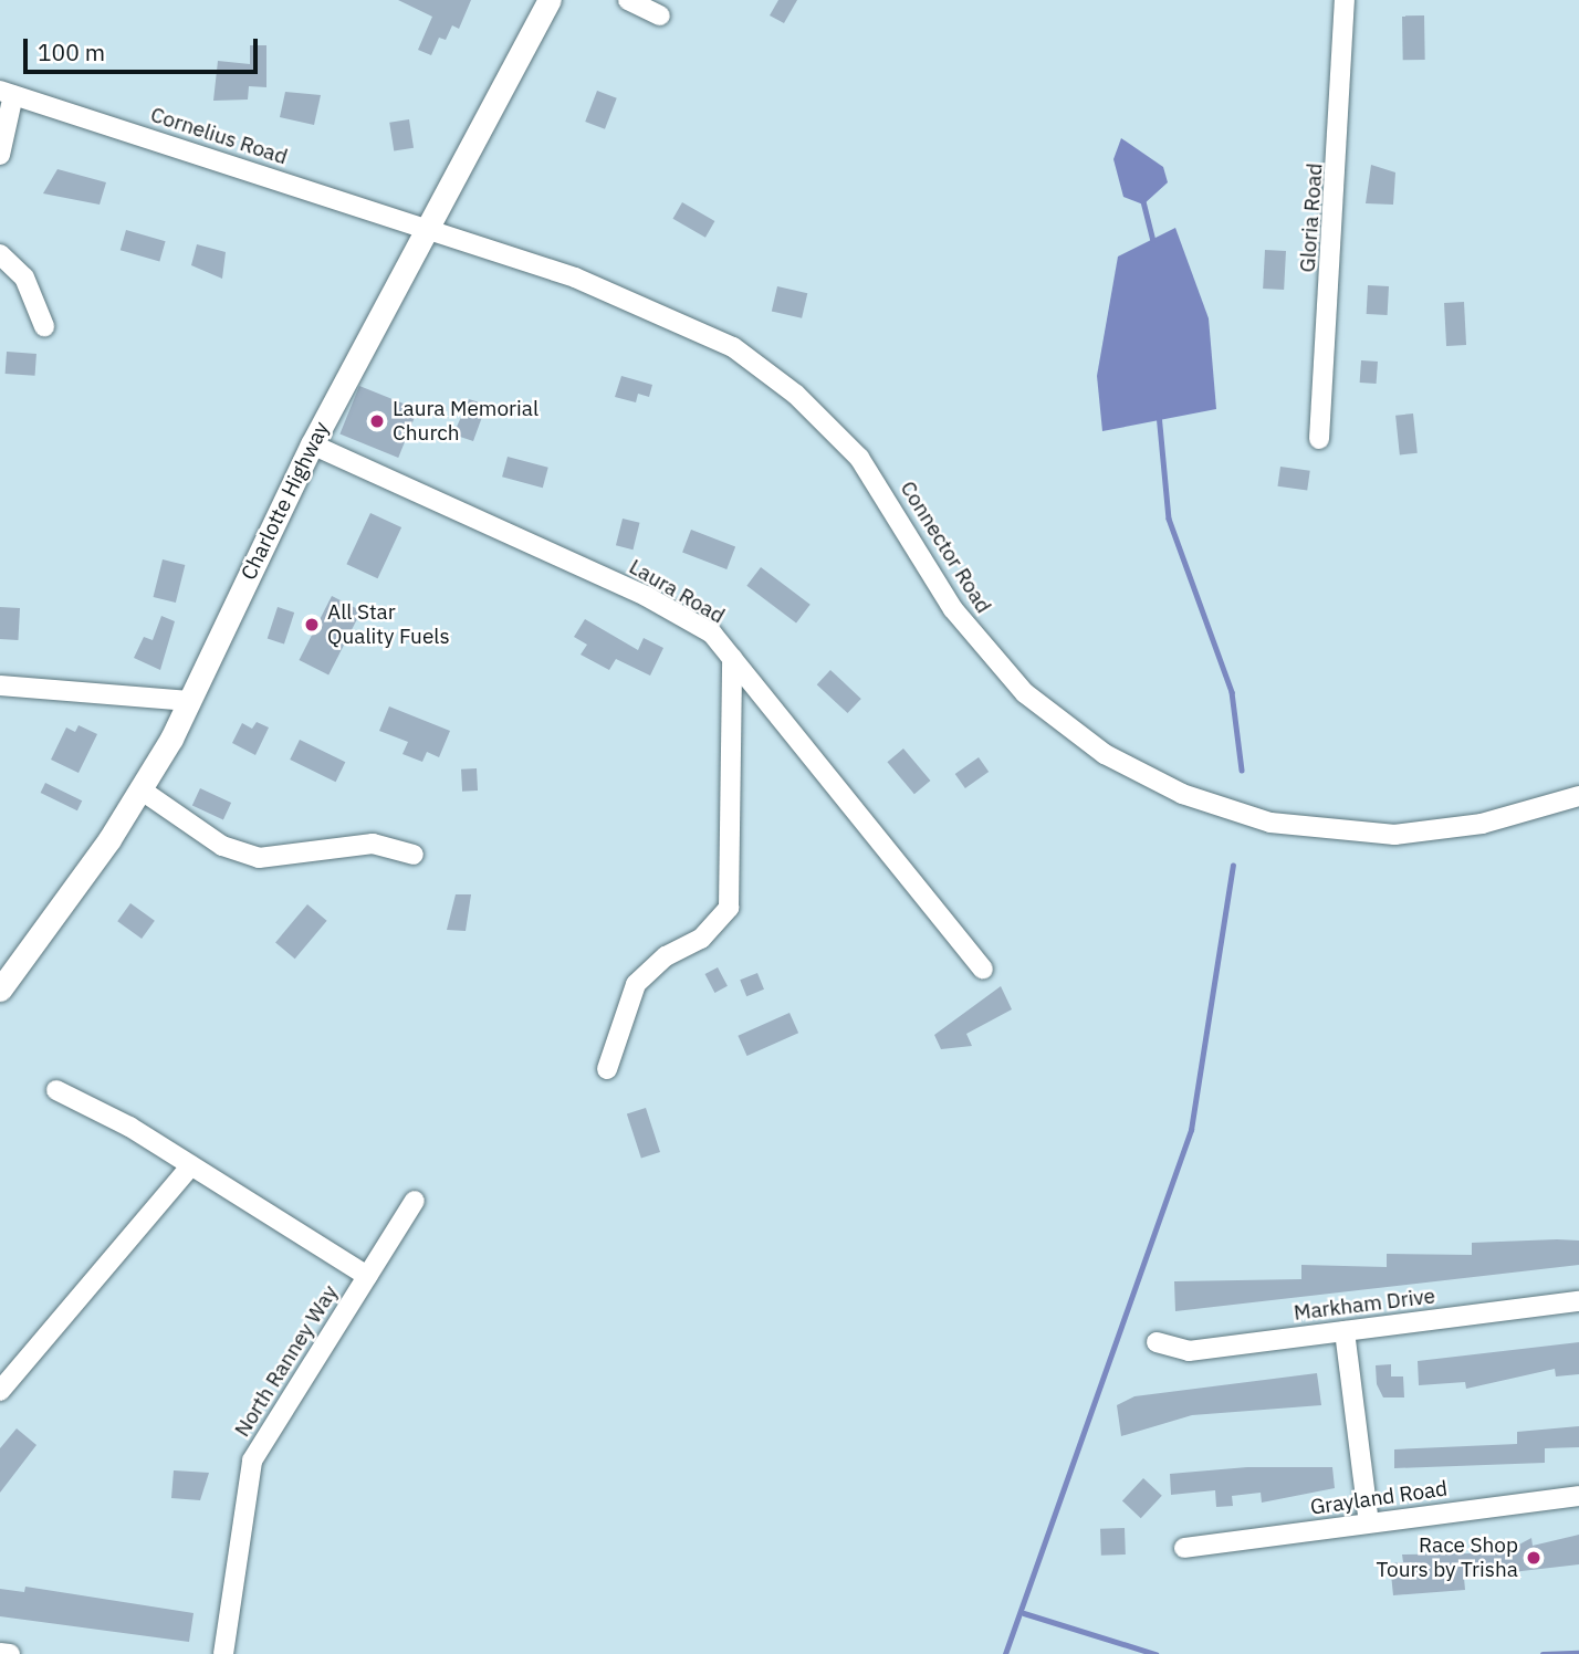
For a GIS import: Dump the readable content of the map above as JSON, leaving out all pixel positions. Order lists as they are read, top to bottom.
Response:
{
  "streets": {
    "main road": ["Charlotte Highway"],
    "street": [
      "Cornelius Road",
      "Gloria Road",
      "Connector Road",
      "Laura Road",
      "Markham Drive",
      "North Ranney Way",
      "Grayland Road"
    ]
  },
  "crossings": [
    ["Cornelius Road", "Charlotte Highway"],
    ["Cornelius Road", "Connector Road"],
    ["Charlotte Highway", "Connector Road"],
    ["Charlotte Highway", "Laura Road"]
  ],
  "places": ["Laura Memorial Church", "All Star Quality Fuels", "Race Shop Tours by Trisha"],
  "scale_bar": "100 m"
}
